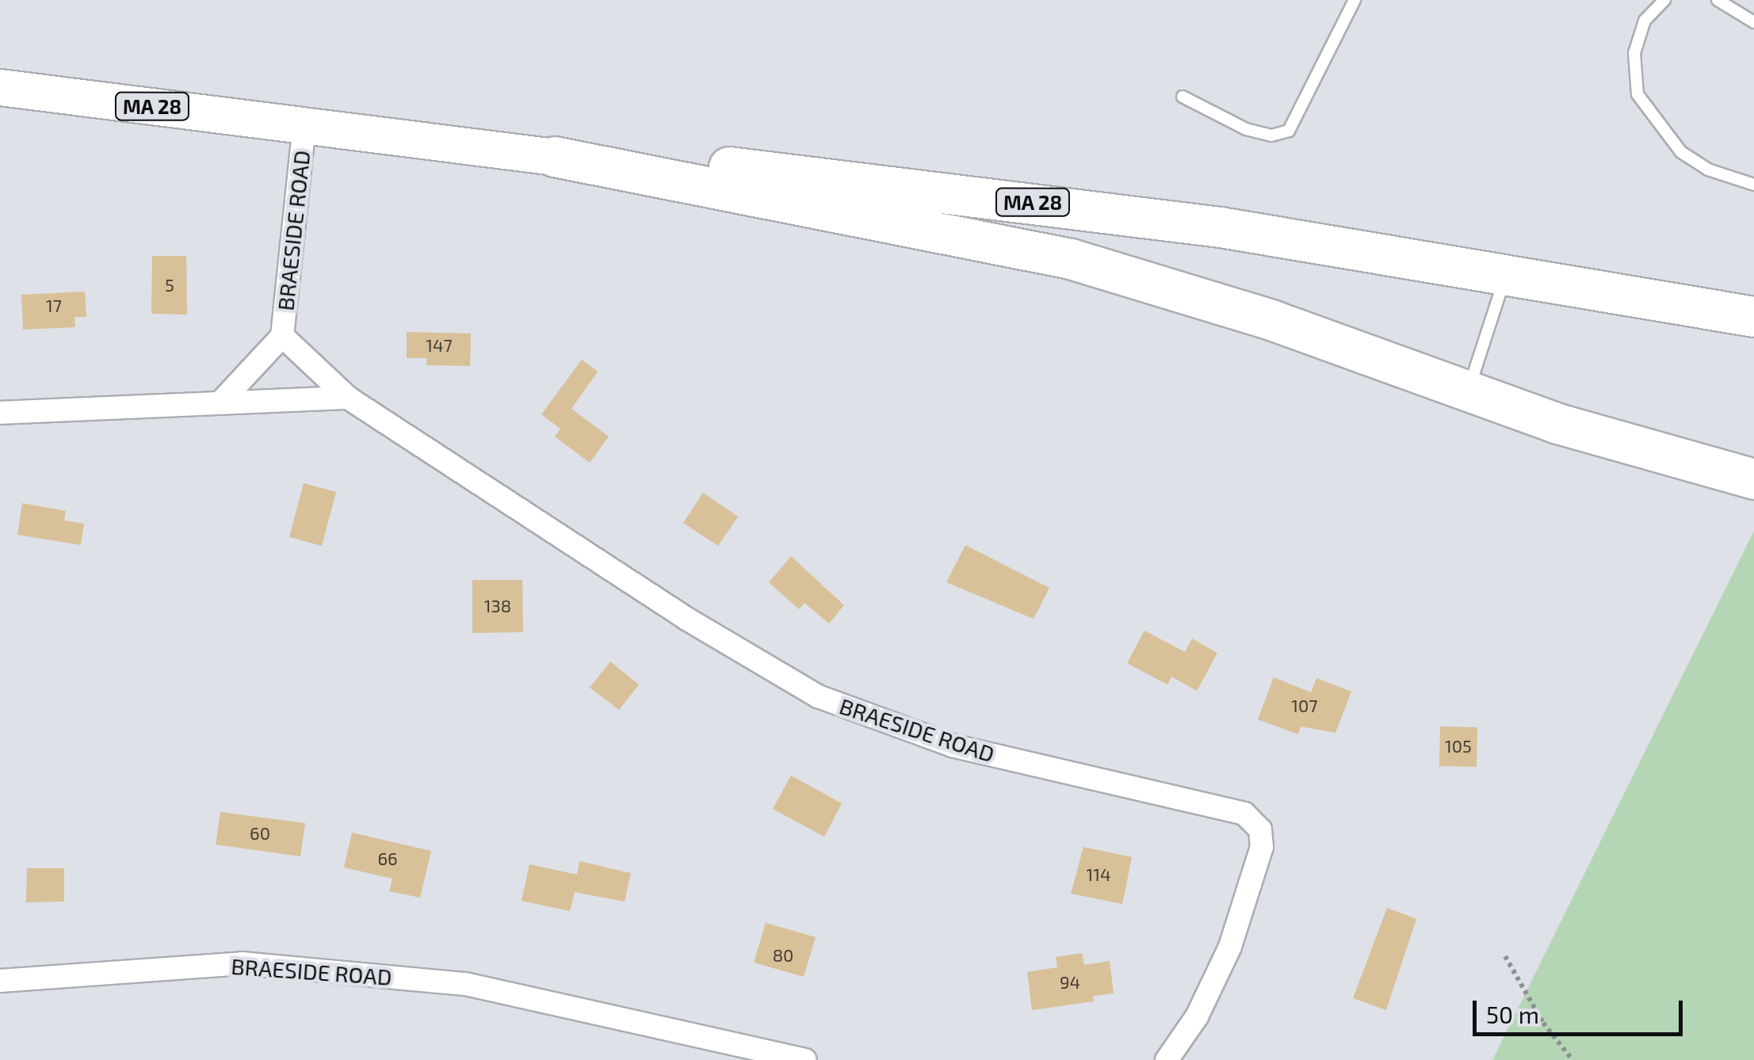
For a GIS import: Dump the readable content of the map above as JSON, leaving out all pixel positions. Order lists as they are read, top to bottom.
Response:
{
  "streets": {
    "highway": ["MA 28"],
    "street": ["BRAESIDE ROAD"]
  },
  "crossings": [
    ["MA 28", "BRAESIDE ROAD"]
  ],
  "house_numbers": [
    "5",
    "17",
    "147",
    "138",
    "107",
    "105",
    "60",
    "66",
    "114",
    "80",
    "94"
  ],
  "scale_bar": "50 m"
}
